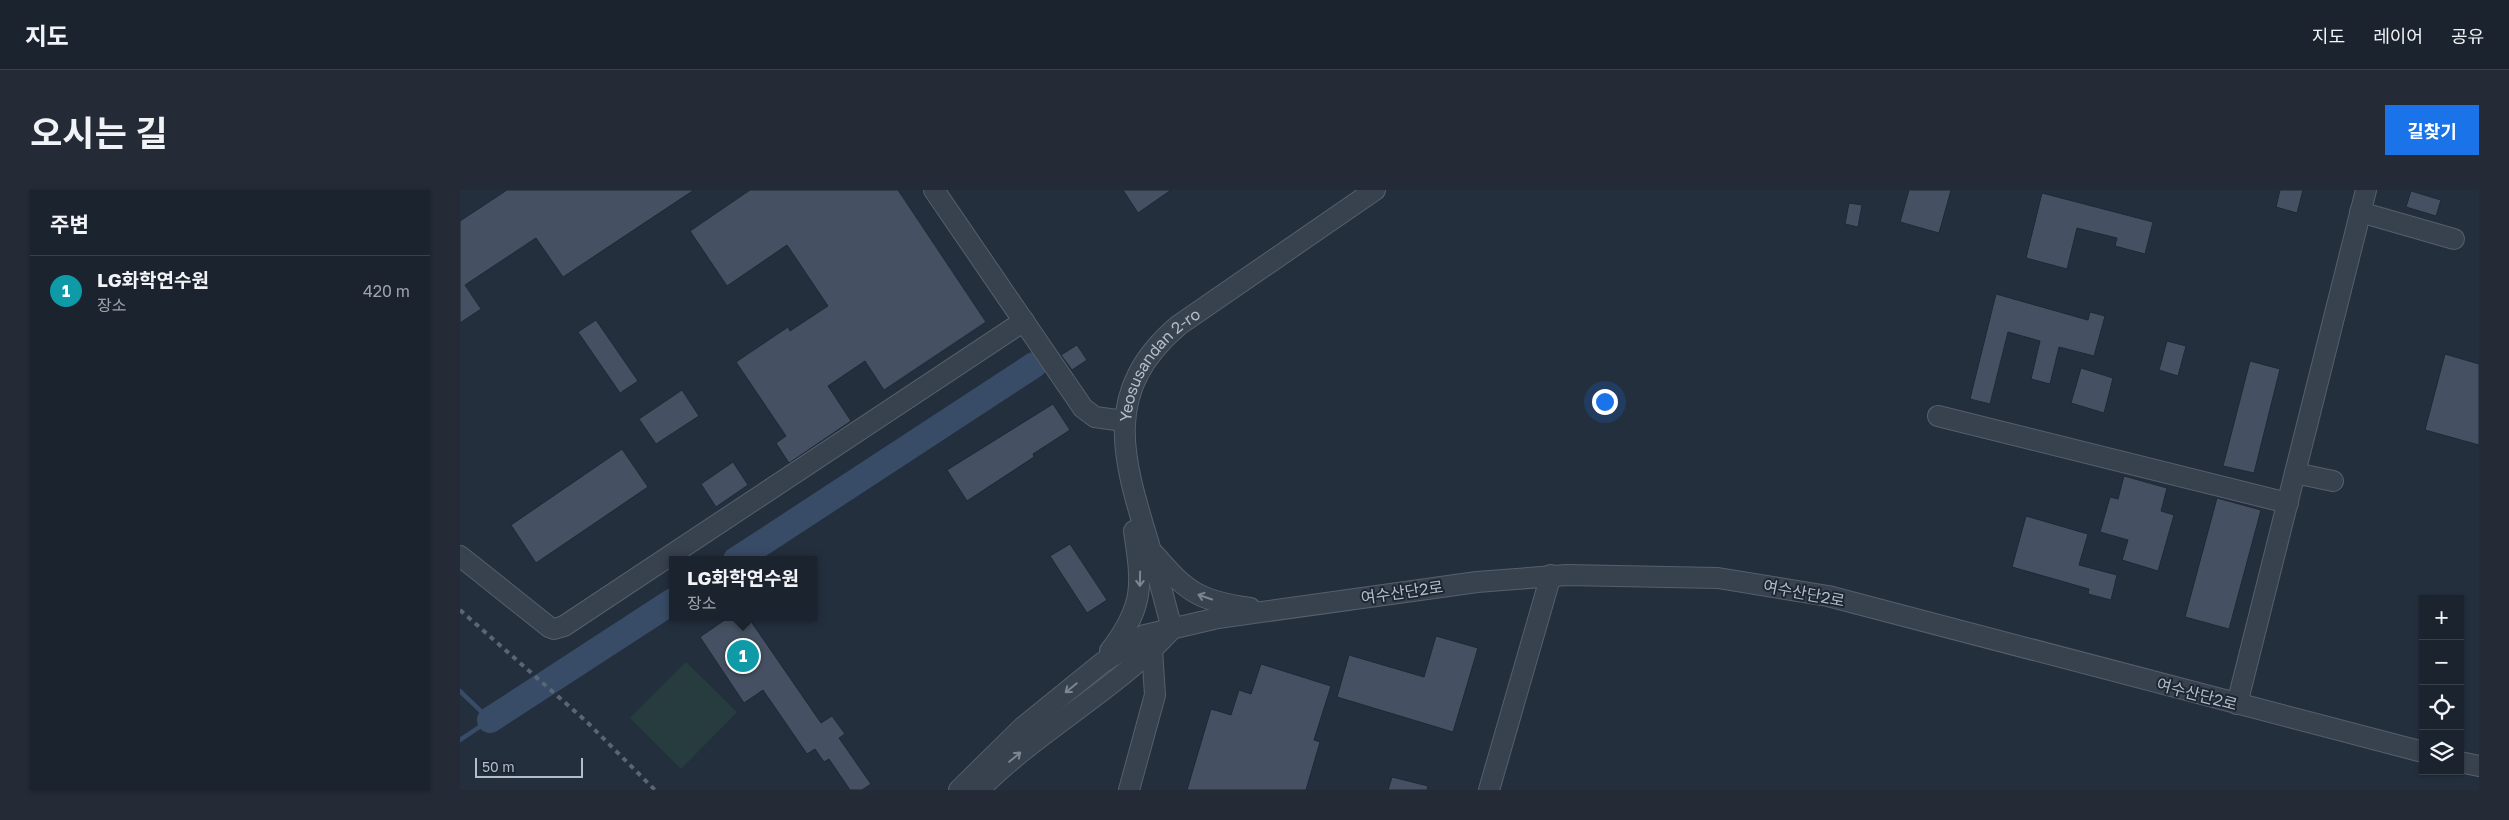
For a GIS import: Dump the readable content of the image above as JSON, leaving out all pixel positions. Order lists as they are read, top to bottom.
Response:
{
  "streets": {
    "street": ["Yeosusandan 2-ro", "여수산단2로"]
  },
  "crossings": [
    ["Yeosusandan 2-ro", "여수산단2로"]
  ],
  "scale_bar": "50 m",
  "page": {
    "header": "지도",
    "nav": ["지도", "레이어", "공유"],
    "title": "오시는 길",
    "buttons": "길찾기",
    "heading": "주변",
    "list": [
      {
        "mark": "1",
        "name": "LG화학연수원",
        "note": "장소",
        "value": "420 m"
      }
    ],
    "popup": ["LG화학연수원", "장소"],
    "map_buttons": ["+", "−"],
    "pins": "1",
    "scale": "50 m"
  }
}
